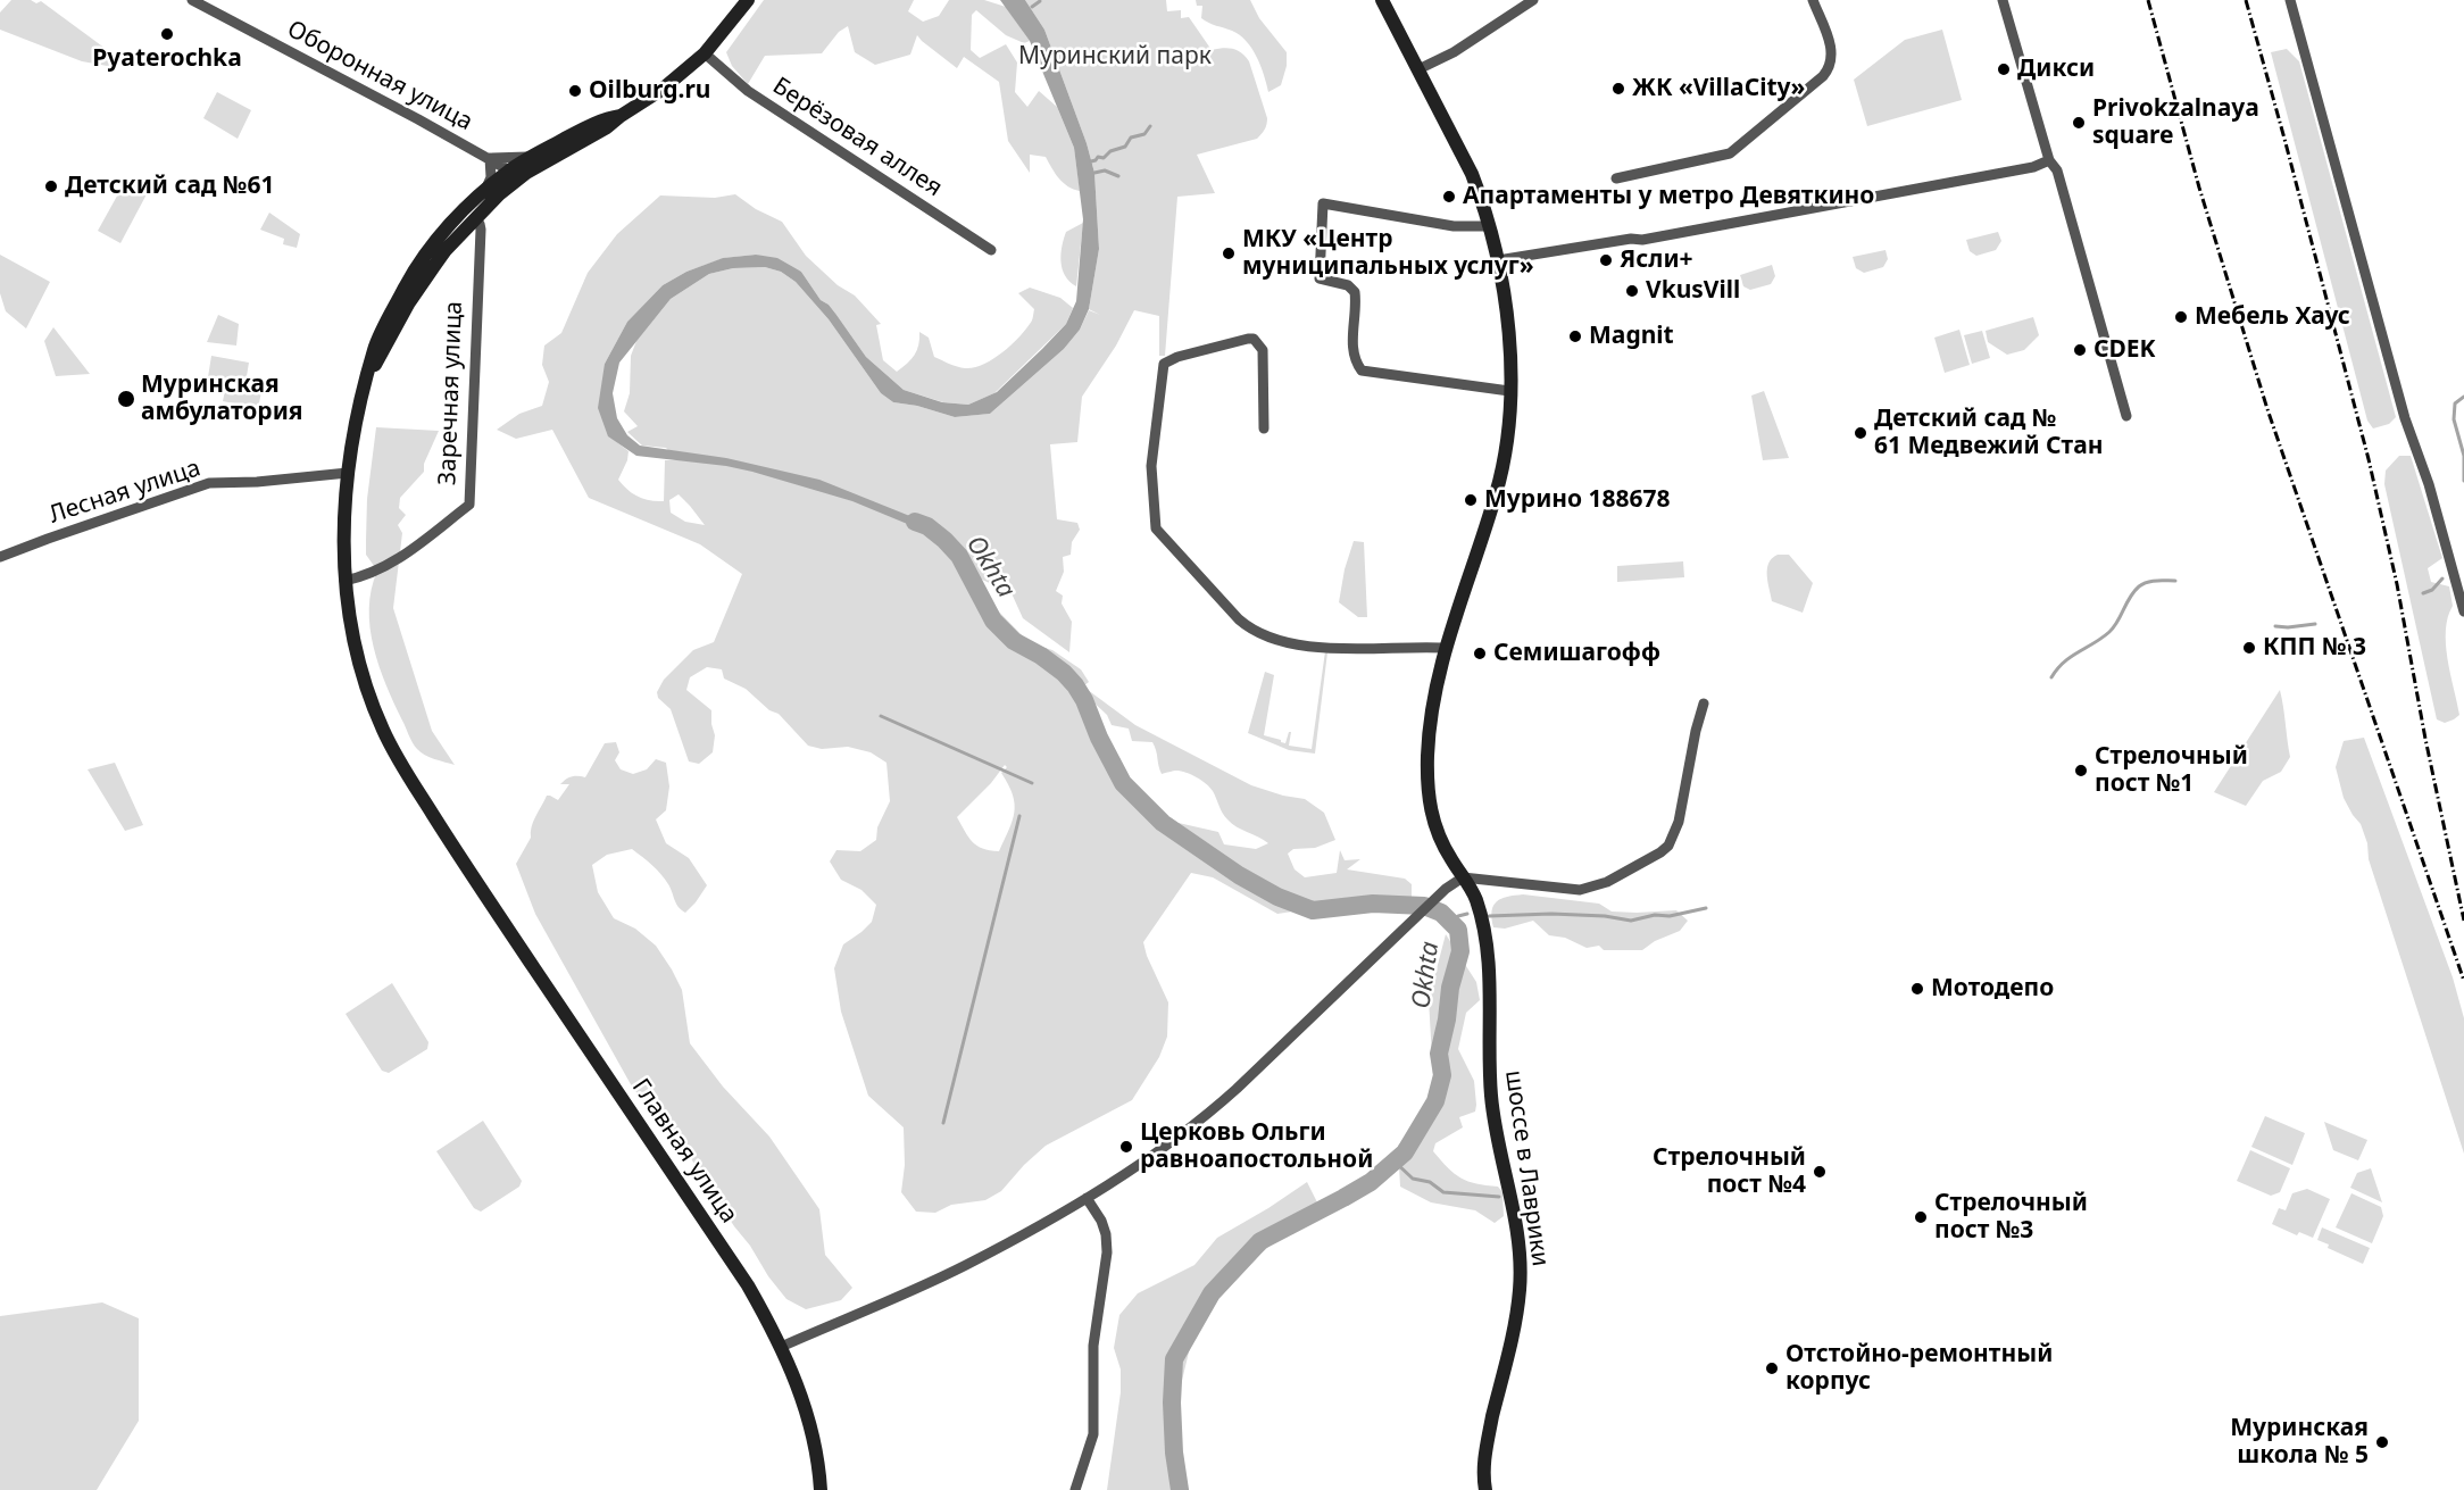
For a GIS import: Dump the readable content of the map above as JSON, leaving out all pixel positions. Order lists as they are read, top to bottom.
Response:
{
  "streets": {
    "main road": ["Главная улица", "шоссе в Лаврики"],
    "street": [
      "Оборонная улица",
      "Берёзовая аллея",
      "Заречная улица",
      "Лесная улица"
    ]
  },
  "crossings": [
    ["Заречная улица", "Главная улица"],
    ["Лесная улица", "Главная улица"]
  ],
  "water": ["Okhta"],
  "parks": ["Муринский парк"],
  "places": [
    "Pyaterochka",
    "Дикси",
    "ЖК «VillaCity»",
    "Oilburg.ru",
    "Privokzalnaya square",
    "Детский сад №61",
    "Апартаменты у метро Девяткино",
    "МКУ «Центр муниципальных услуг»",
    "Ясли+",
    "VkusVill",
    "Мебель Хаус",
    "Magnit",
    "CDEK",
    "Муринская амбулатория",
    "Детский сад № 61 Медвежий Стан",
    "Мурино 188678",
    "КПП № 3",
    "Семишагофф",
    "Стрелочный пост №1",
    "Мотодепо",
    "Церковь Ольги равноапостольной",
    "Стрелочный пост №4",
    "Стрелочный пост №3",
    "Отстойно-ремонтный корпус",
    "Муринская школа № 5"
  ]
}
